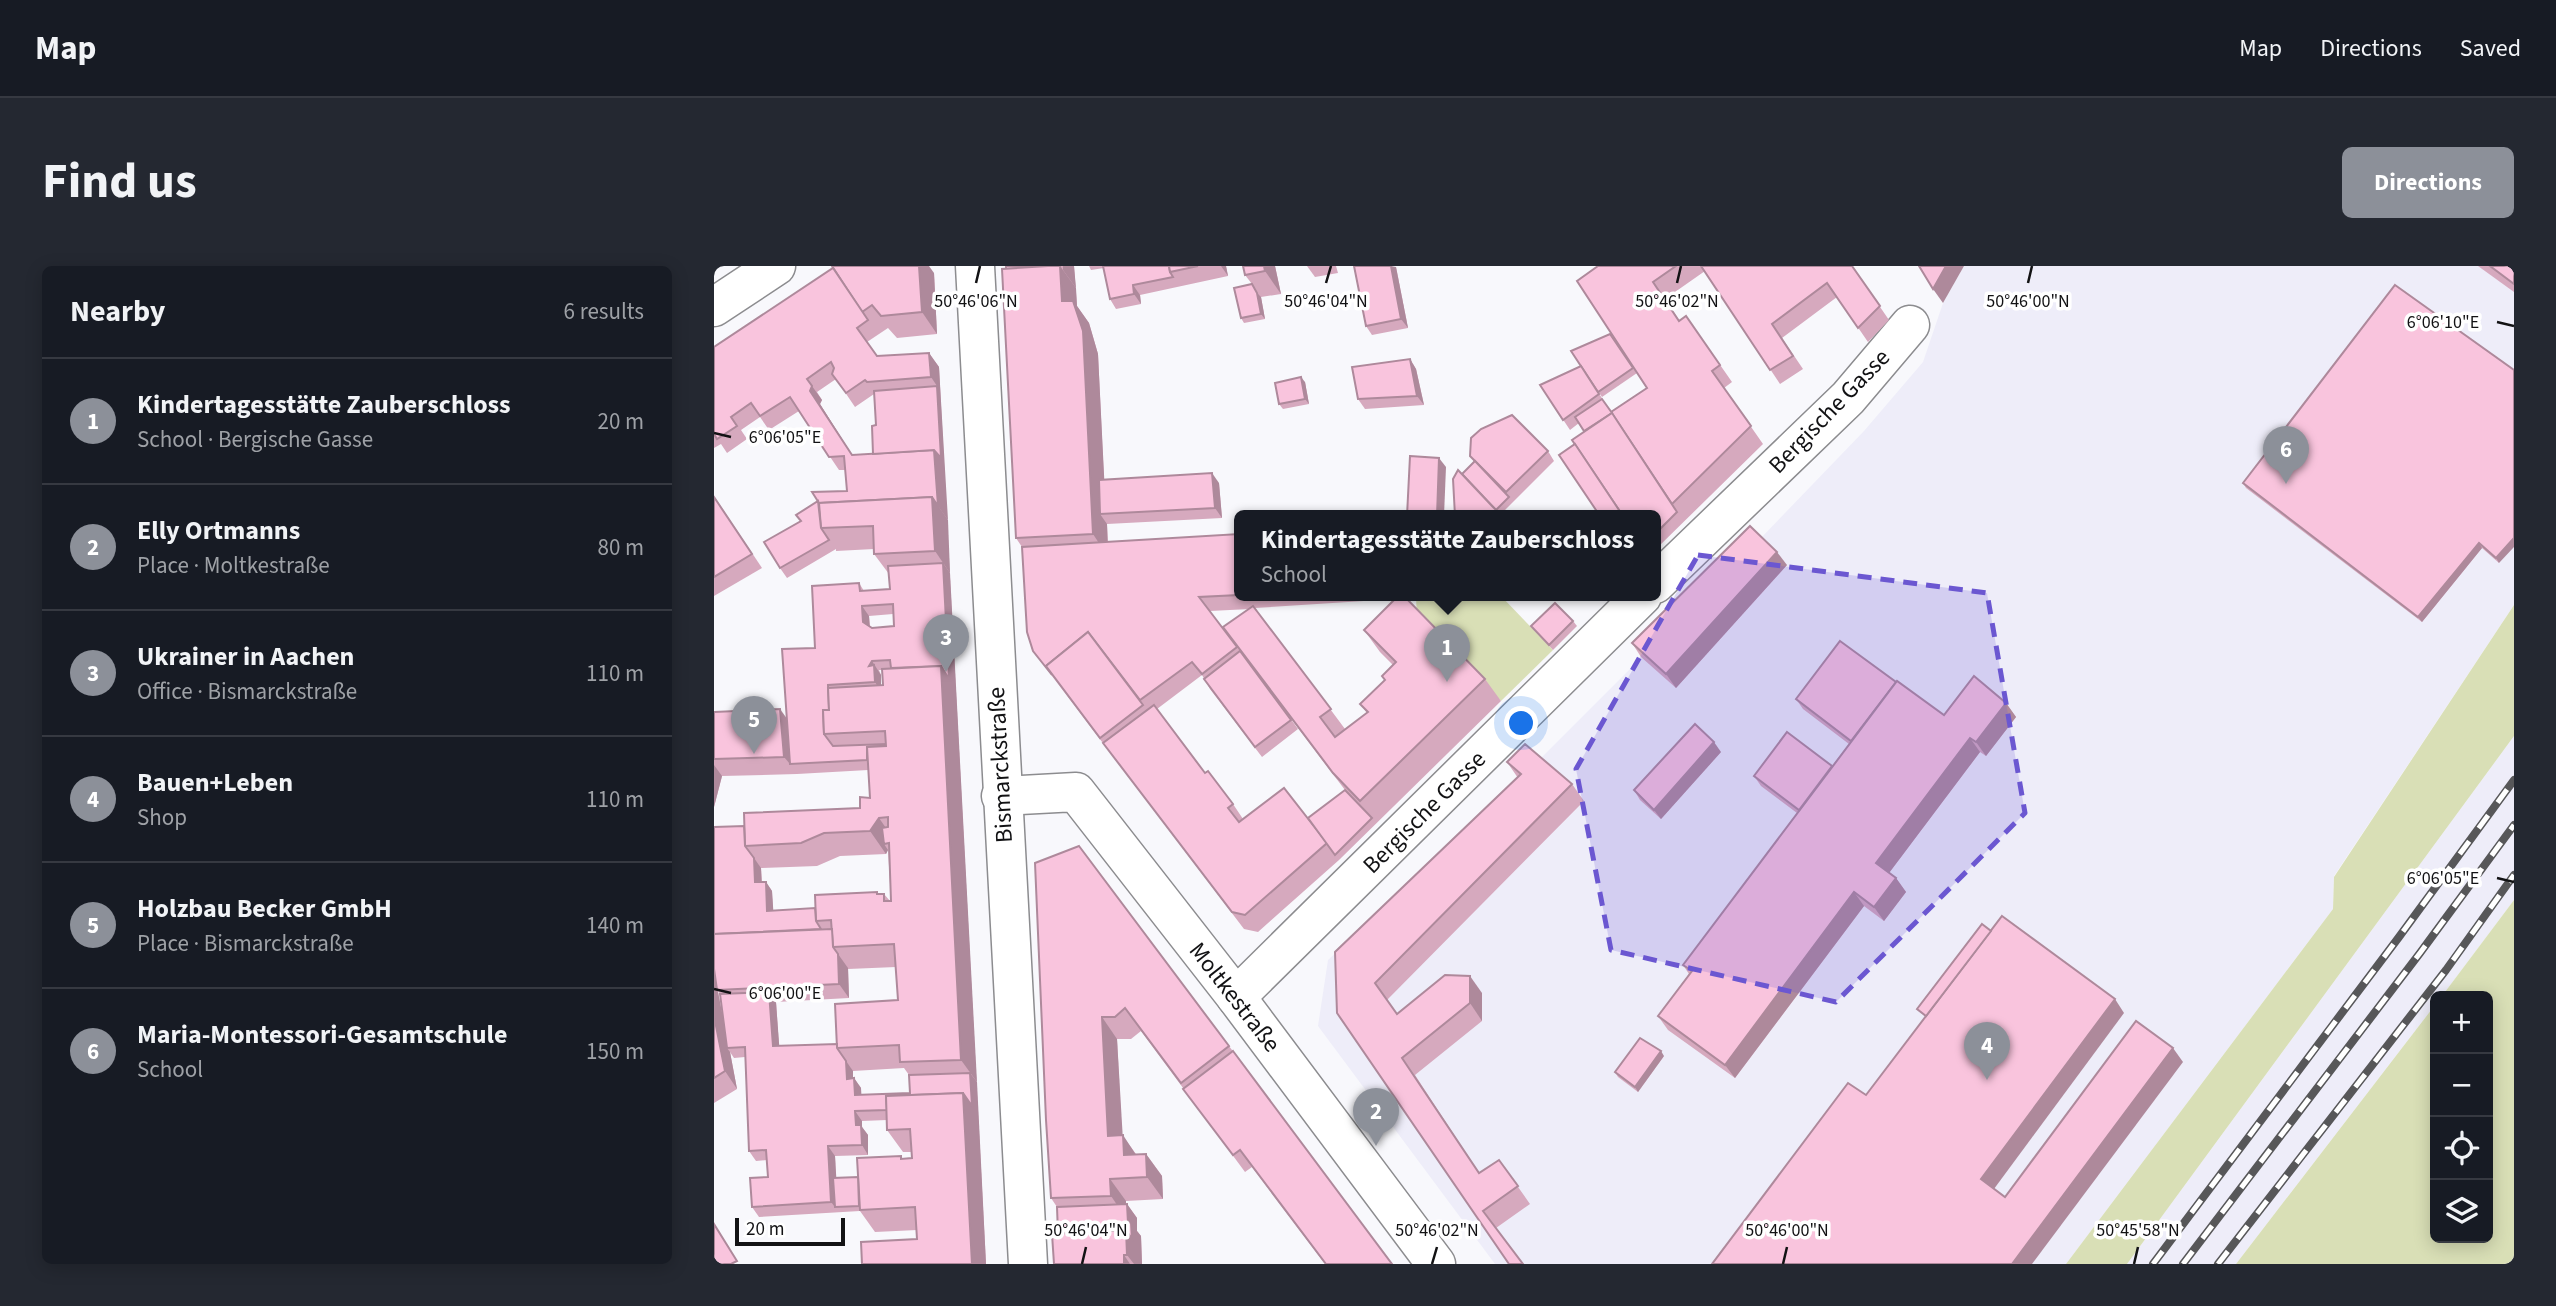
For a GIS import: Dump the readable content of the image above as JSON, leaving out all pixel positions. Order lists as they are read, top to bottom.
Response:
{
  "streets": {
    "street": ["Bergische Gasse", "Bismarckstraße", "Moltkestraße"]
  },
  "crossings": [
    ["Bergische Gasse", "Moltkestraße"],
    ["Bismarckstraße", "Moltkestraße"]
  ],
  "scale_bar": "20 m",
  "page": {
    "header": "Map",
    "nav": ["Map", "Directions", "Saved"],
    "title": "Find us",
    "buttons": "Directions",
    "heading": ["Nearby", "6 results"],
    "list": [
      {
        "mark": "1",
        "name": "Kindertagesstätte Zauberschloss",
        "note": "School · Bergische Gasse",
        "value": "20 m"
      },
      {
        "mark": "2",
        "name": "Elly Ortmanns",
        "note": "Place · Moltkestraße",
        "value": "80 m"
      },
      {
        "mark": "3",
        "name": "Ukrainer in Aachen",
        "note": "Office · Bismarckstraße",
        "value": "110 m"
      },
      {
        "mark": "4",
        "name": "Bauen+Leben",
        "note": "Shop",
        "value": "110 m"
      },
      {
        "mark": "5",
        "name": "Holzbau Becker GmbH",
        "note": "Place · Bismarckstraße",
        "value": "140 m"
      },
      {
        "mark": "6",
        "name": "Maria-Montessori-Gesamtschule",
        "note": "School",
        "value": "150 m"
      }
    ],
    "pins": [
      "6",
      "3",
      "1",
      "5",
      "4",
      "2"
    ],
    "popup": ["Kindertagesstätte Zauberschloss", "School"],
    "map_buttons": ["+", "−"],
    "scale": "20 m"
  },
  "coordinates": [
    "50°46'06\"N",
    "50°46'04\"N",
    "50°46'02\"N",
    "50°46'00\"N",
    "6°06'10\"E",
    "6°06'05\"E",
    "6°06'00\"E",
    "50°45'58\"N"
  ]
}
